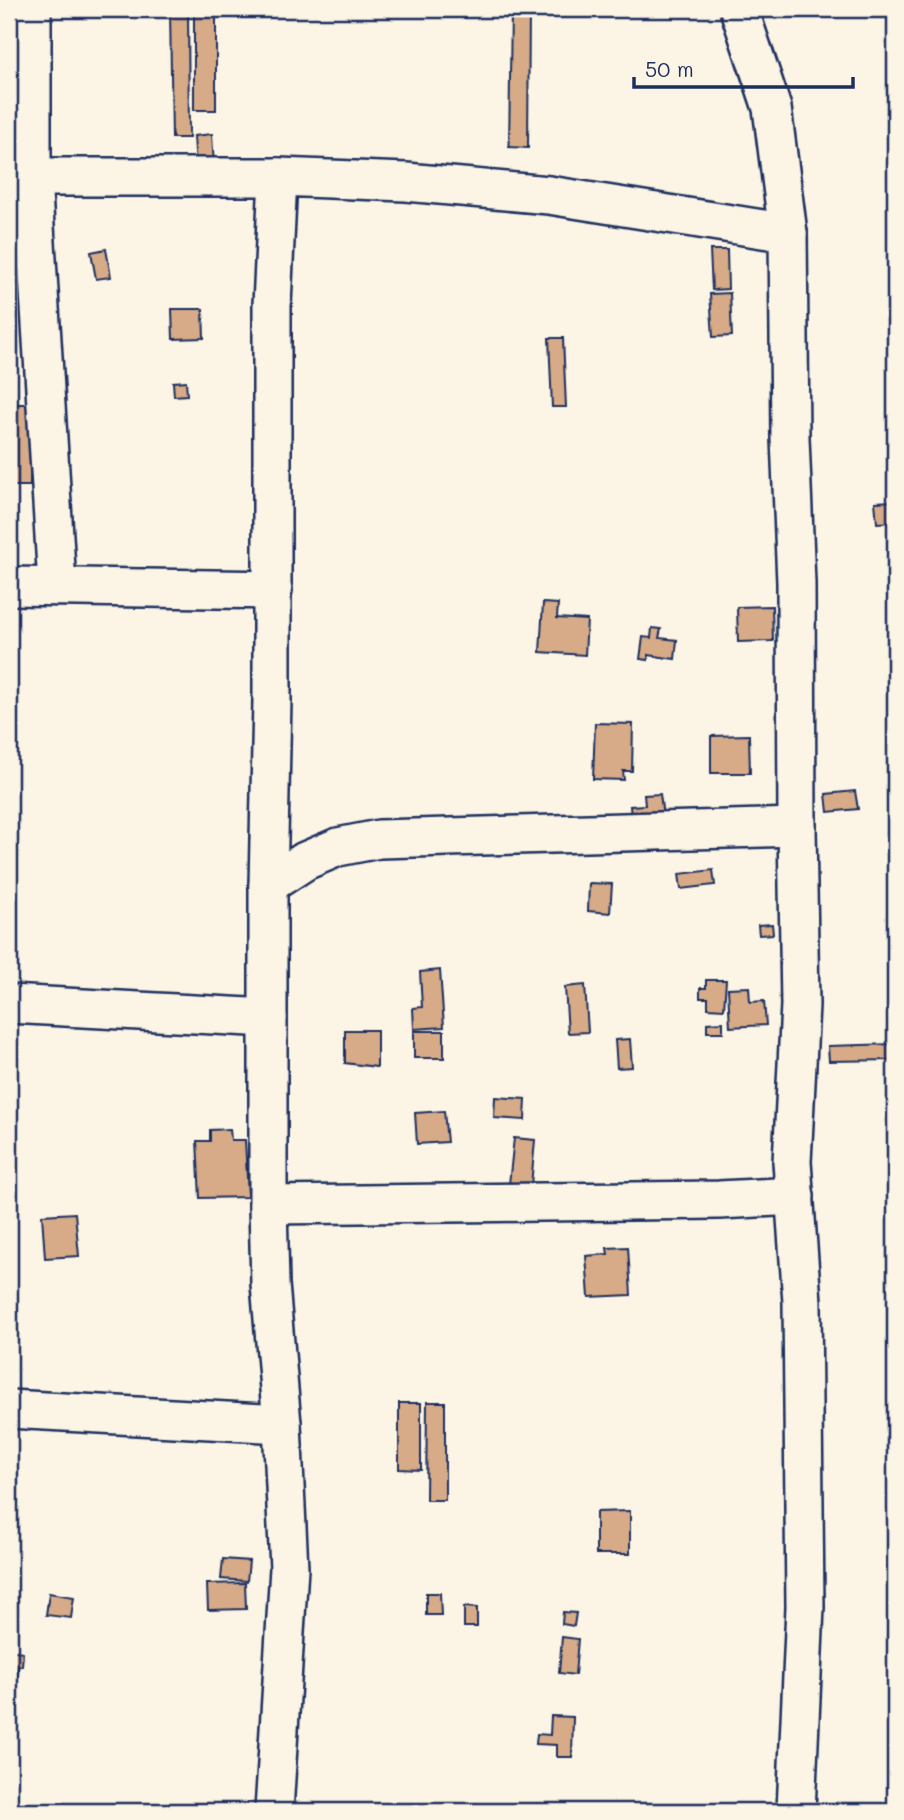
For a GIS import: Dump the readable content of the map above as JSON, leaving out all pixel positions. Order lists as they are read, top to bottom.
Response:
{
  "scale_bar": "50 m"
}
